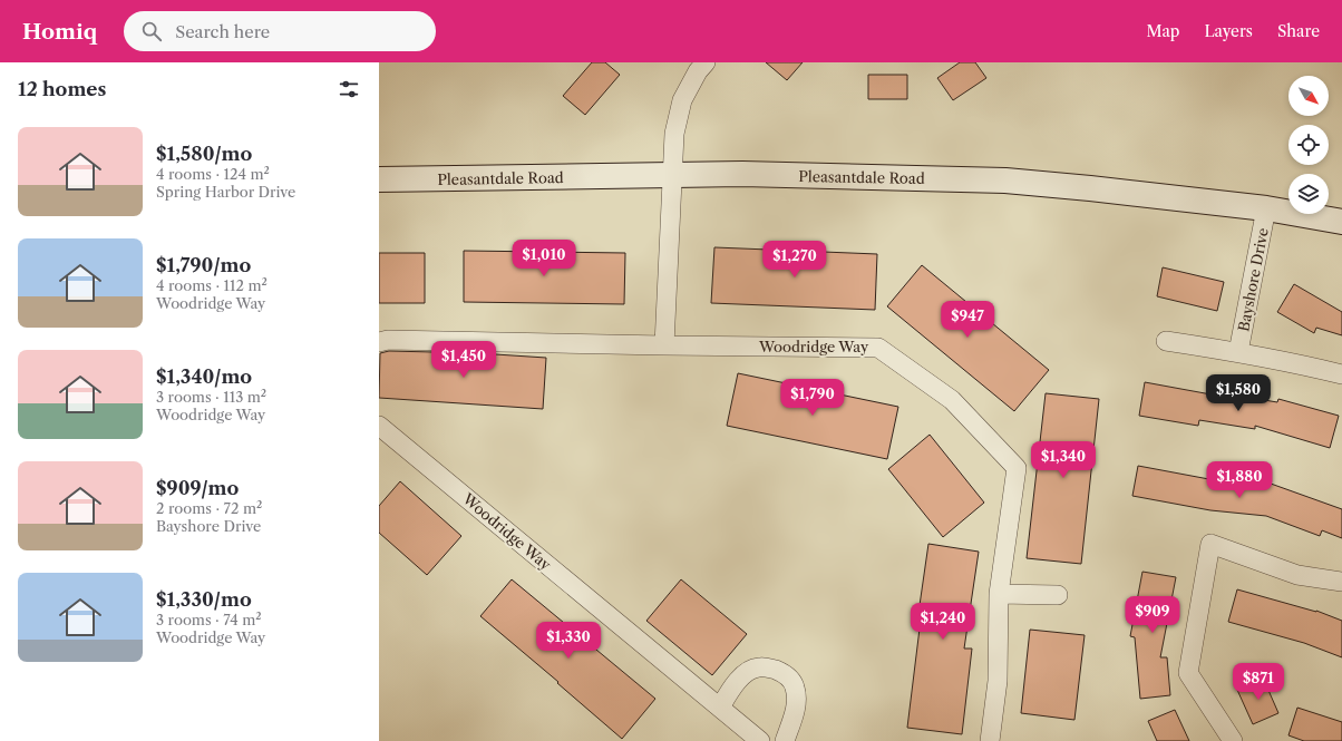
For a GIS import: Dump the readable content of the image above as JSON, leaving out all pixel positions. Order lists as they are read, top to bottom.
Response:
{
  "streets": {
    "main road": ["Pleasantdale Road"],
    "street": ["Bayshore Drive", "Woodridge Way"]
  },
  "crossings": [
    ["Pleasantdale Road", "Bayshore Drive"]
  ],
  "north": "bottom right",
  "page": {
    "header": "Homiq",
    "search": "Search here",
    "nav": ["Map", "Layers", "Share"],
    "heading": "12 homes",
    "list": [
      {
        "name": "$1,580/mo",
        "note": "4 rooms · 124 m² · Spring Harbor Drive"
      },
      {
        "name": "$1,790/mo",
        "note": "4 rooms · 112 m² · Woodridge Way"
      },
      {
        "name": "$1,340/mo",
        "note": "3 rooms · 113 m² · Woodridge Way"
      },
      {
        "name": "$909/mo",
        "note": "2 rooms · 72 m² · Bayshore Drive"
      },
      {
        "name": "$1,330/mo",
        "note": "3 rooms · 74 m² · Woodridge Way"
      }
    ],
    "price": [
      "$1,010",
      "$1,270",
      "$947",
      "$1,450",
      "$1,580",
      "$1,790",
      "$1,340",
      "$1,880",
      "$909",
      "$1,240",
      "$1,330",
      "$871"
    ]
  }
}
